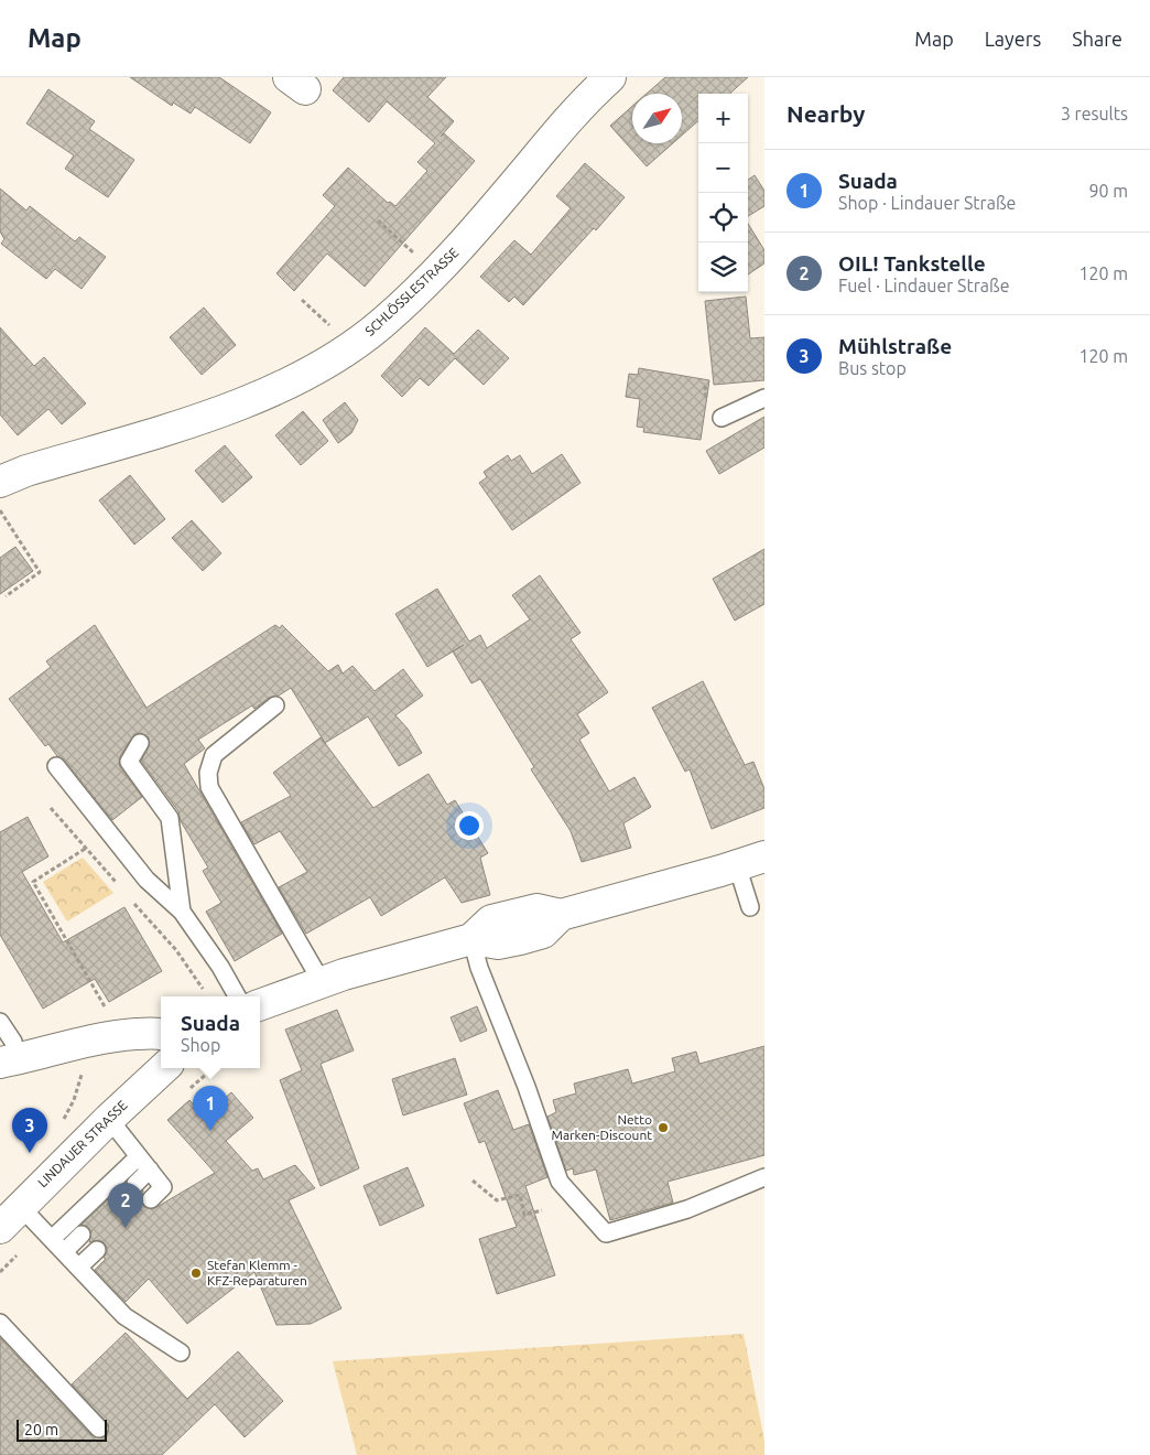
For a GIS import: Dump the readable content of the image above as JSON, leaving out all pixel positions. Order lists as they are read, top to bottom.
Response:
{
  "streets": {
    "street": ["SCHLÖSSLESTRASSE", "LINDAUER STRASSE"]
  },
  "places": ["Netto Marken-Discount", "Stefan Klemm - KFZ-Reparaturen"],
  "scale_bar": "20 m",
  "north": "top right",
  "page": {
    "header": "Map",
    "nav": ["Map", "Layers", "Share"],
    "heading": ["Nearby", "3 results"],
    "map_buttons": ["+", "−"],
    "list": [
      {
        "mark": "1",
        "name": "Suada",
        "note": "Shop · Lindauer Straße",
        "value": "90 m"
      },
      {
        "mark": "2",
        "name": "OIL! Tankstelle",
        "note": "Fuel · Lindauer Straße",
        "value": "120 m"
      },
      {
        "mark": "3",
        "name": "Mühlstraße",
        "note": "Bus stop",
        "value": "120 m"
      }
    ],
    "popup": ["Suada", "Shop"],
    "pins": ["1", "3", "2"],
    "scale": "20 m"
  }
}
